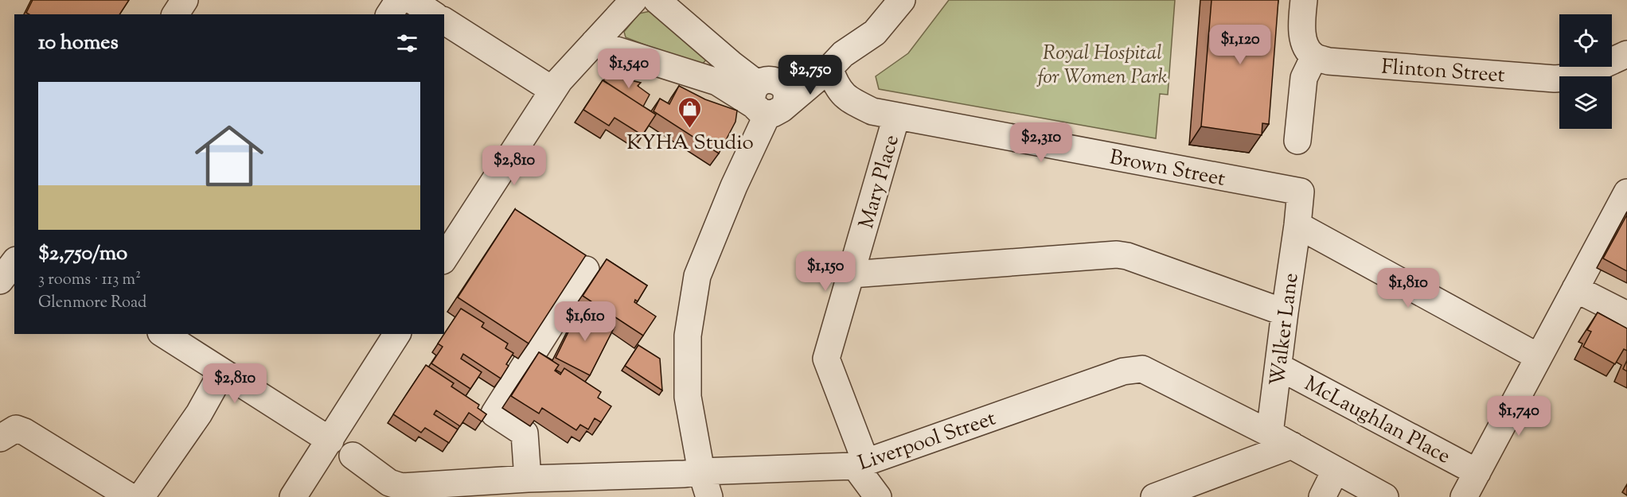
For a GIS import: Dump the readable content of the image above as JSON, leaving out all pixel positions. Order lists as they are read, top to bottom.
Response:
{
  "streets": {
    "street": [
      "Flinton Street",
      "Brown Street",
      "Mary Place",
      "Walker Lane",
      "McLaughlan Place",
      "Liverpool Street"
    ]
  },
  "crossings": [
    ["Brown Street", "Mary Place"],
    ["Brown Street", "Walker Lane"],
    ["Mary Place", "Liverpool Street"],
    ["Walker Lane", "McLaughlan Place"],
    ["Walker Lane", "Liverpool Street"]
  ],
  "parks": ["Royal Hospital for Women Park"],
  "places": {
    "shop": ["KYHA Studio"]
  },
  "page": {
    "heading": "10 homes",
    "price": [
      "$1,120",
      "$1,540",
      "$2,750",
      "$2,310",
      "$2,810",
      "$1,150",
      "$1,810",
      "$1,610",
      "$2,810",
      "$1,740"
    ],
    "list": [
      {
        "name": "$2,750/mo",
        "note": "3 rooms · 113 m² · Glenmore Road"
      }
    ]
  }
}
